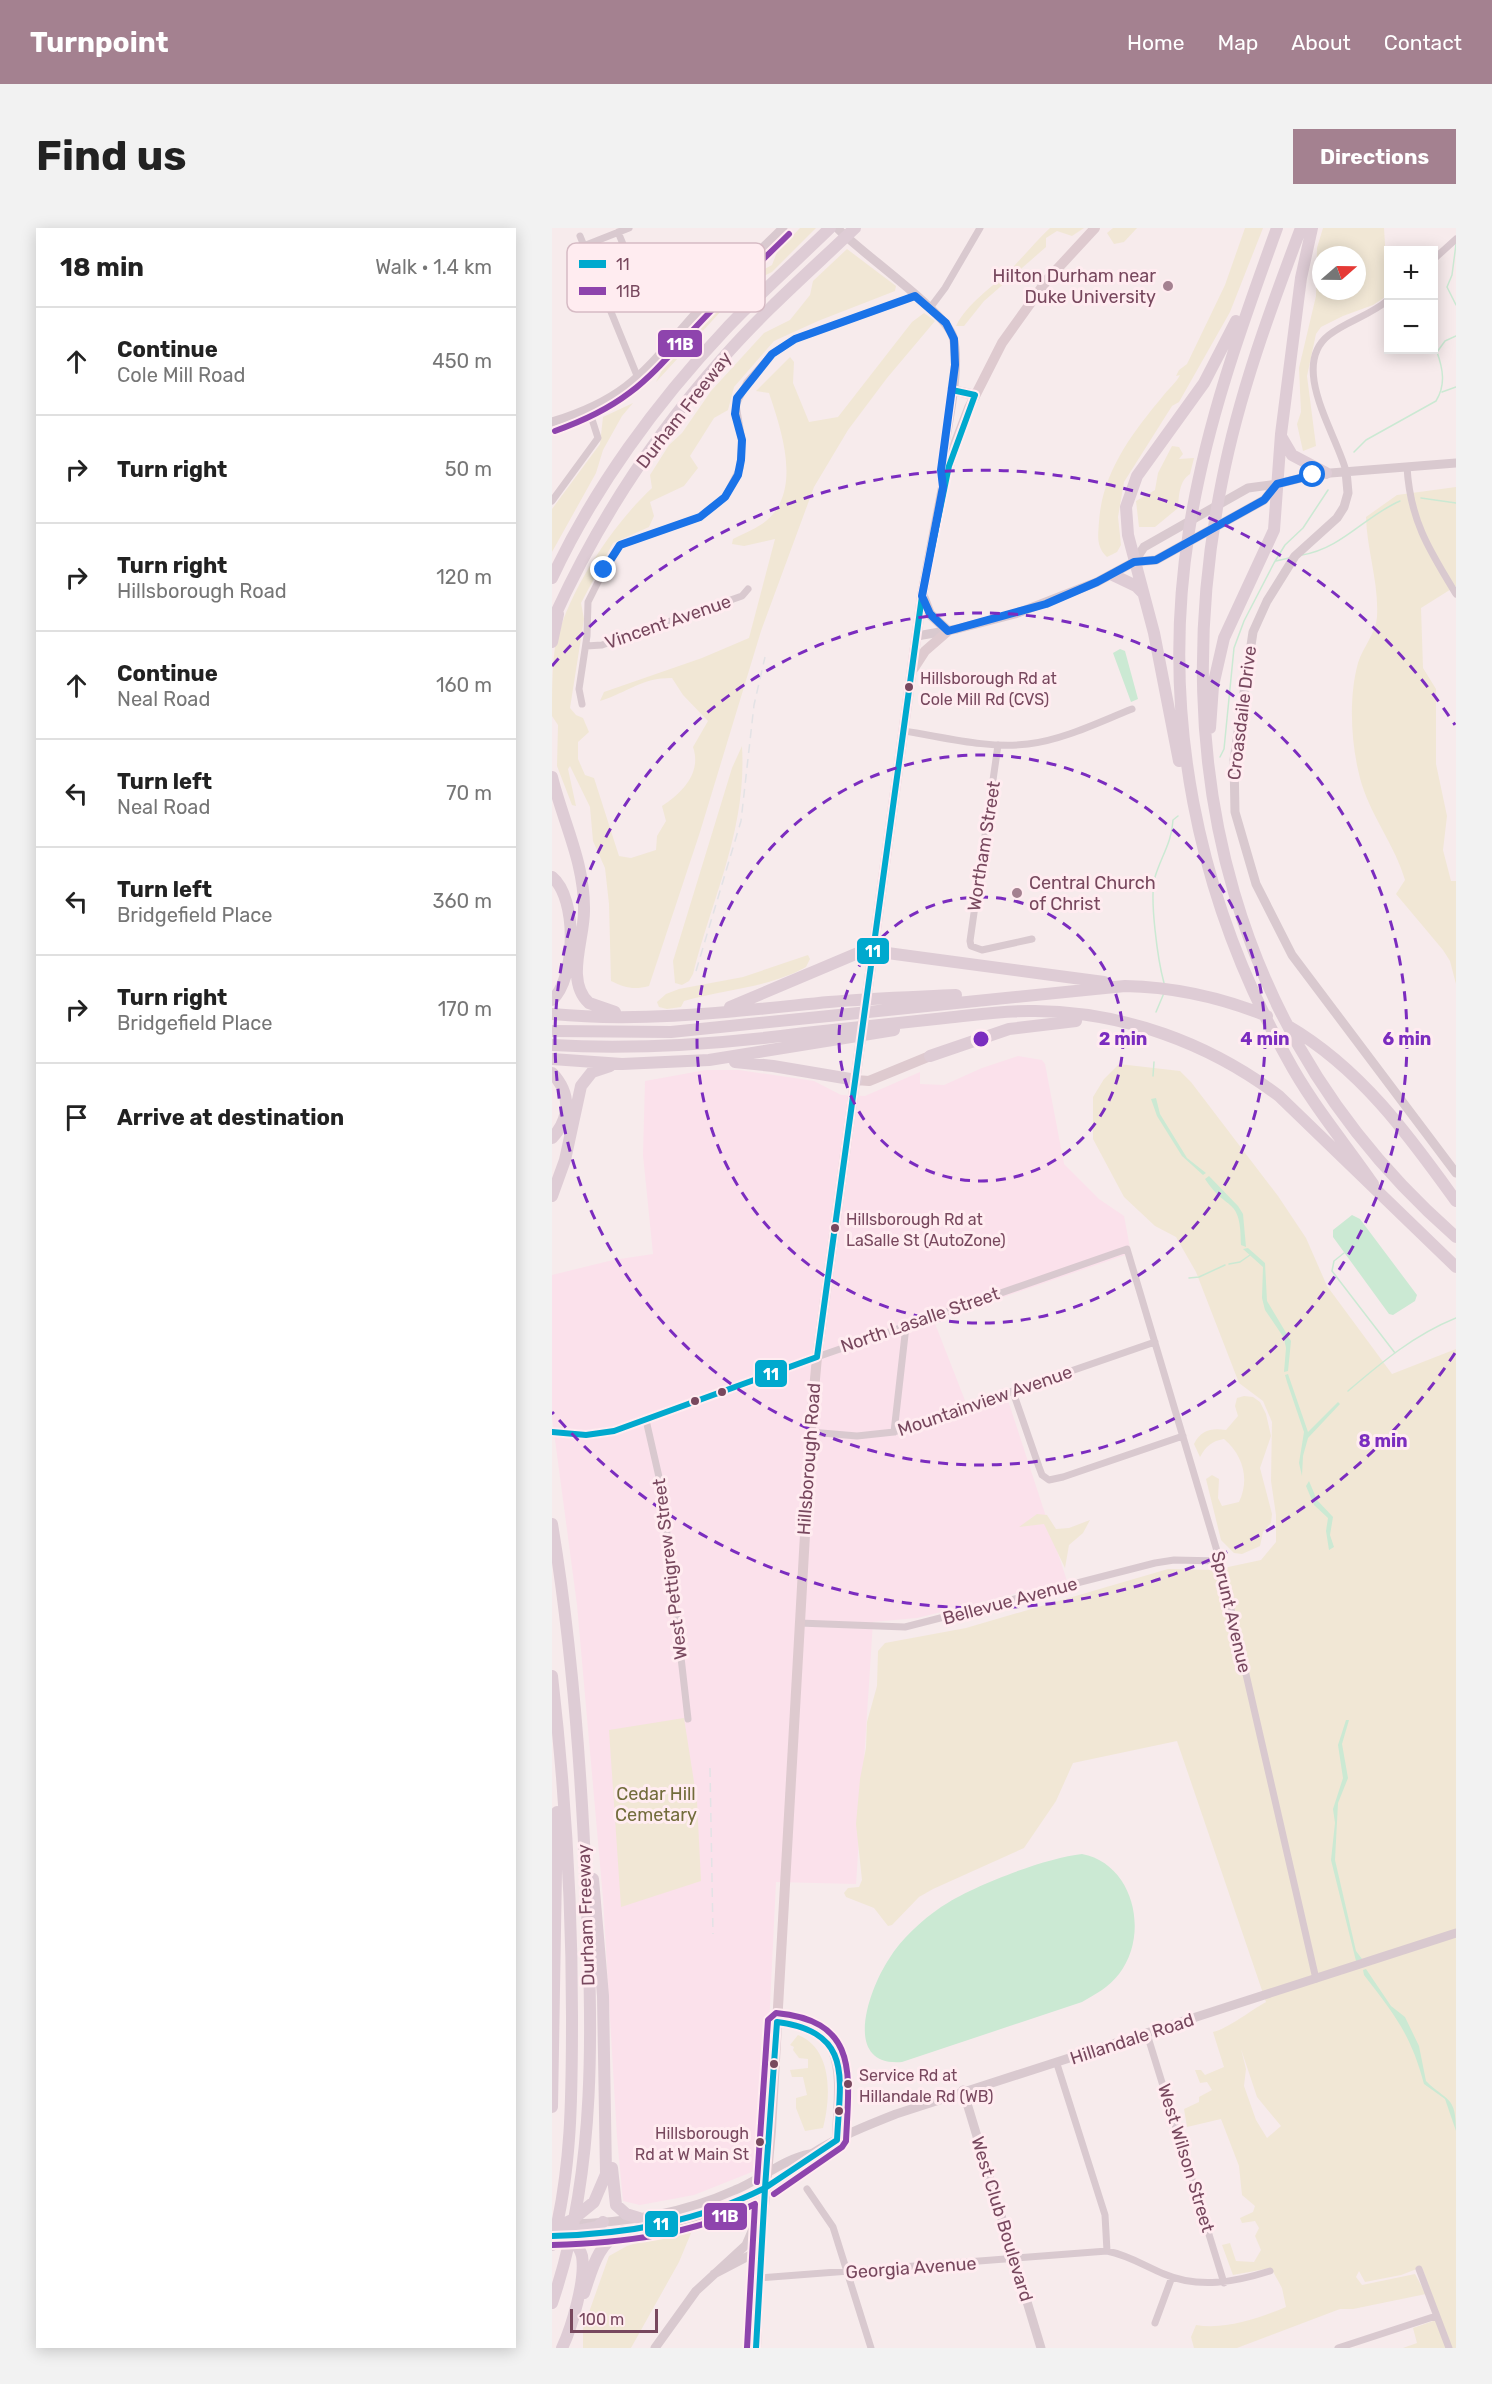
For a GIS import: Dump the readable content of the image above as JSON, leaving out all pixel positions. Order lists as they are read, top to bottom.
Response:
{
  "streets": {
    "highway": ["Durham Freeway"],
    "main road": ["Hillsborough Road"],
    "street": [
      "Vincent Avenue",
      "Croasdaile Drive",
      "Wortham Street",
      "North Lasalle Street",
      "Mountainview Avenue",
      "West Pettigrew Street",
      "Bellevue Avenue",
      "Sprunt Avenue",
      "Hillandale Road",
      "West Wilson Street",
      "West Club Boulevard",
      "Georgia Avenue"
    ]
  },
  "crossings": [
    ["Durham Freeway", "Hillandale Road"],
    ["North Lasalle Street", "Hillsborough Road"],
    ["North Lasalle Street", "West Pettigrew Street"],
    ["North Lasalle Street", "Sprunt Avenue"],
    ["Mountainview Avenue", "Hillsborough Road"],
    ["Mountainview Avenue", "Sprunt Avenue"],
    ["Hillsborough Road", "Bellevue Avenue"],
    ["Hillsborough Road", "Georgia Avenue"],
    ["Bellevue Avenue", "Sprunt Avenue"],
    ["Sprunt Avenue", "Hillandale Road"],
    ["Hillandale Road", "West Wilson Street"],
    ["Hillandale Road", "West Club Boulevard"],
    ["West Wilson Street", "Georgia Avenue"],
    ["West Club Boulevard", "Georgia Avenue"]
  ],
  "parks": ["Cedar Hill Cemetary"],
  "places": [
    "Hilton Durham near Duke University",
    "Hillsborough Rd at Cole Mill Rd (CVS)",
    "Central Church of Christ",
    "Hillsborough Rd at LaSalle St (AutoZone)",
    "Service Rd at Hillandale Rd (WB)",
    "Hillsborough Rd at W Main St"
  ],
  "lines": ["transit line 11B", "transit line 11"],
  "legend": ["11", "11B"],
  "scale_bar": "100 m",
  "north": "right",
  "page": {
    "header": "Turnpoint",
    "nav": [
      "Home",
      "Map",
      "About",
      "Contact"
    ],
    "buttons": "Directions",
    "title": "Find us",
    "heading": ["18 min", "Walk · 1.4 km"],
    "map_buttons": ["+", "−"],
    "list": [
      ["Continue", "Cole Mill Road", "450 m"],
      ["Turn right", "50 m"],
      ["Turn right", "Hillsborough Road", "120 m"],
      ["Continue", "Neal Road", "160 m"],
      ["Turn left", "Neal Road", "70 m"],
      ["Turn left", "Bridgefield Place", "360 m"],
      ["Turn right", "Bridgefield Place", "170 m"],
      "Arrive at destination"
    ],
    "scale": "100 m"
  },
  "rings": [
    "2 min",
    "4 min",
    "6 min",
    "8 min"
  ]
}
